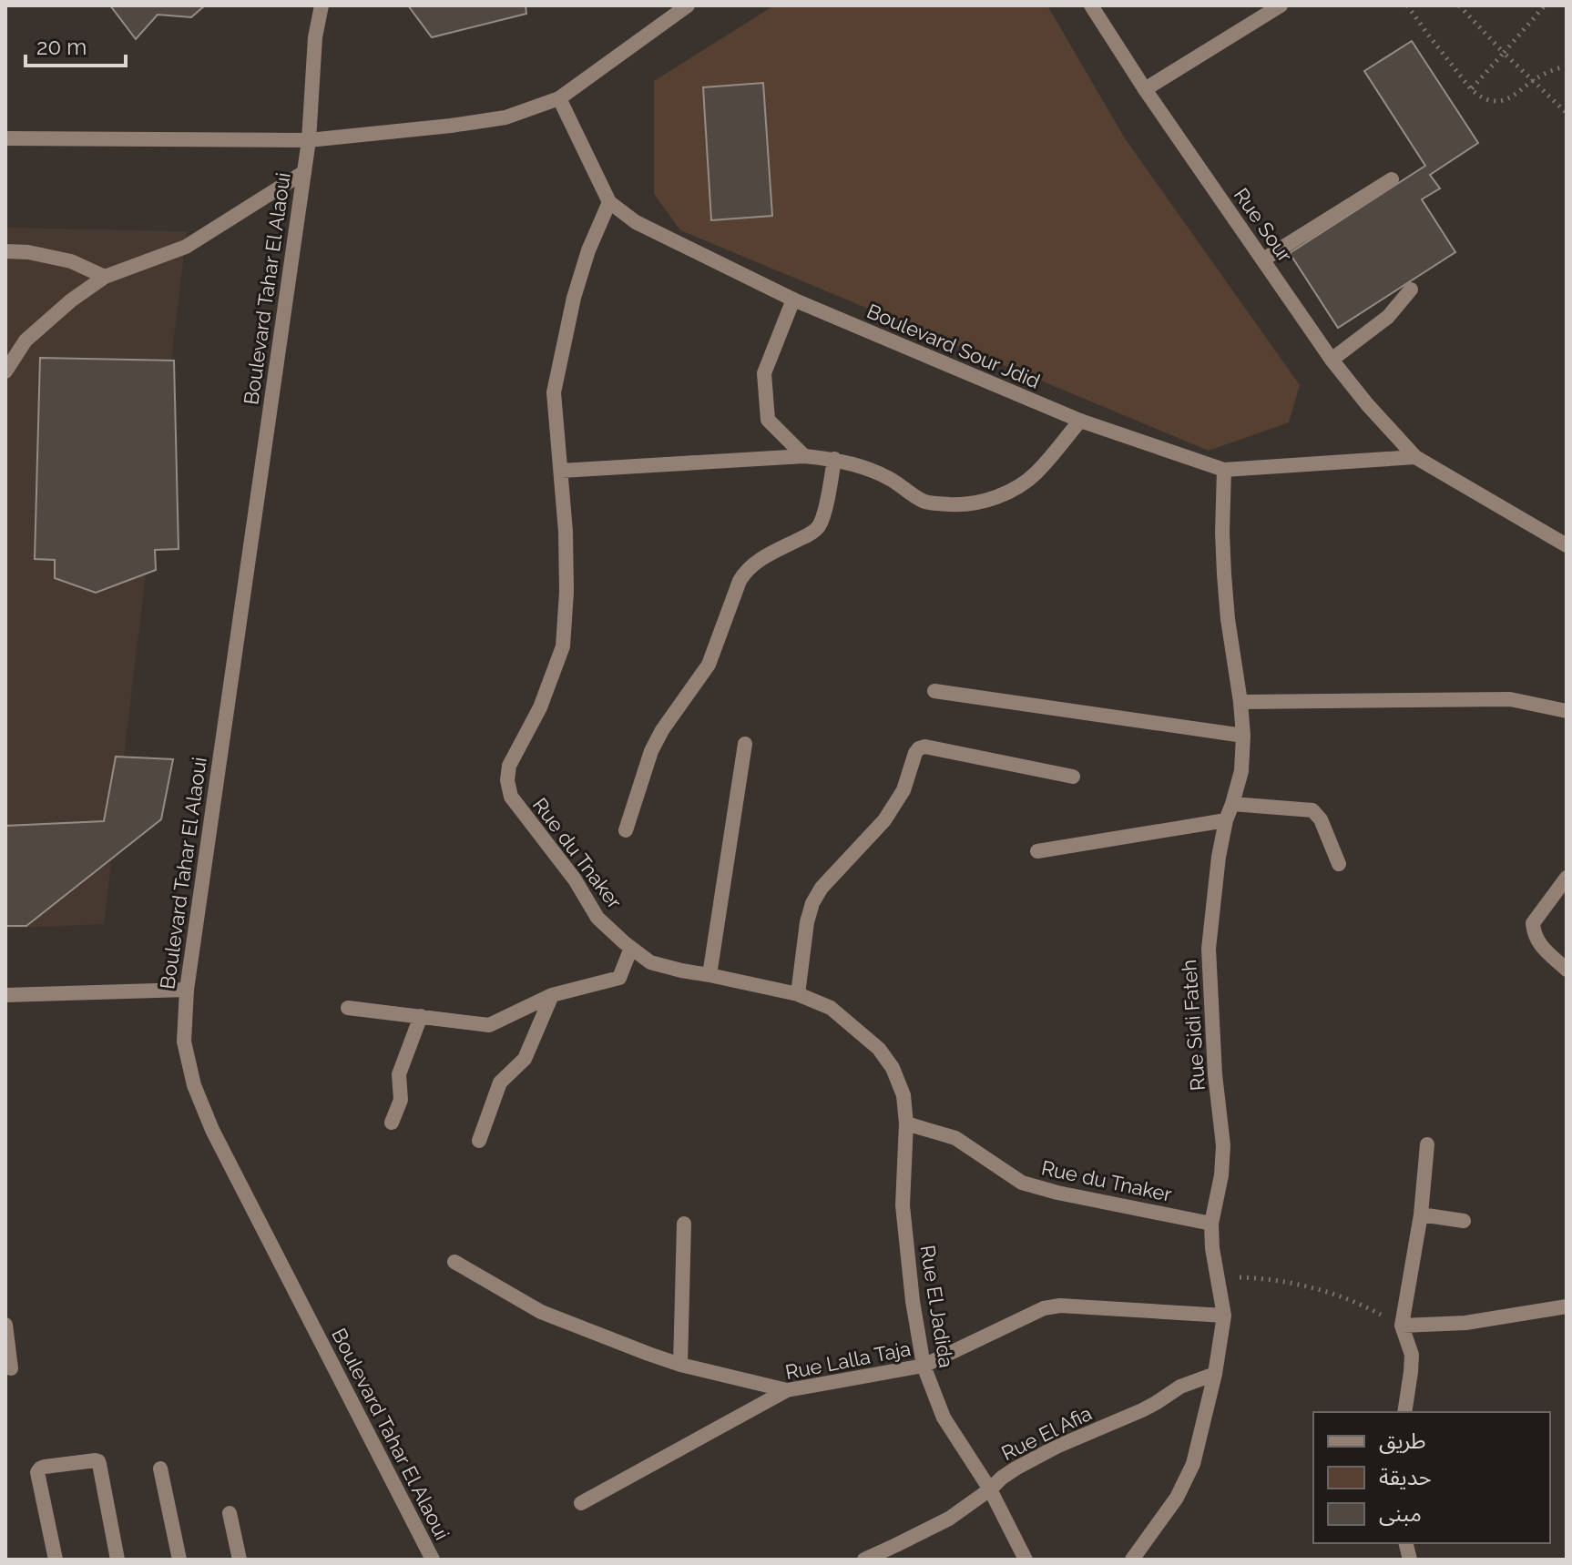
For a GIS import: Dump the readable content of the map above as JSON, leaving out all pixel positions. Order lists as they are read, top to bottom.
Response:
{
  "streets": {
    "street": [
      "Rue Sour",
      "Boulevard Tahar El Alaoui",
      "Boulevard Sour Jdid",
      "Rue du Tnaker",
      "Rue Sidi Fateh",
      "Rue El Jadida",
      "Rue Lalla Taja",
      "Rue El Afia"
    ]
  },
  "crossings": [
    ["Rue Sour", "Boulevard Sour Jdid"],
    ["Boulevard Sour Jdid", "Rue du Tnaker"],
    ["Boulevard Sour Jdid", "Rue Sidi Fateh"],
    ["Rue du Tnaker", "Rue Sidi Fateh"],
    ["Rue du Tnaker", "Rue El Jadida"],
    ["Rue Sidi Fateh", "Rue Lalla Taja"],
    ["Rue Sidi Fateh", "Rue El Afia"],
    ["Rue El Jadida", "Rue Lalla Taja"],
    ["Rue El Jadida", "Rue El Afia"]
  ],
  "legend": ["طريق", "حديقة", "مبنى"],
  "scale_bar": "20 m"
}
